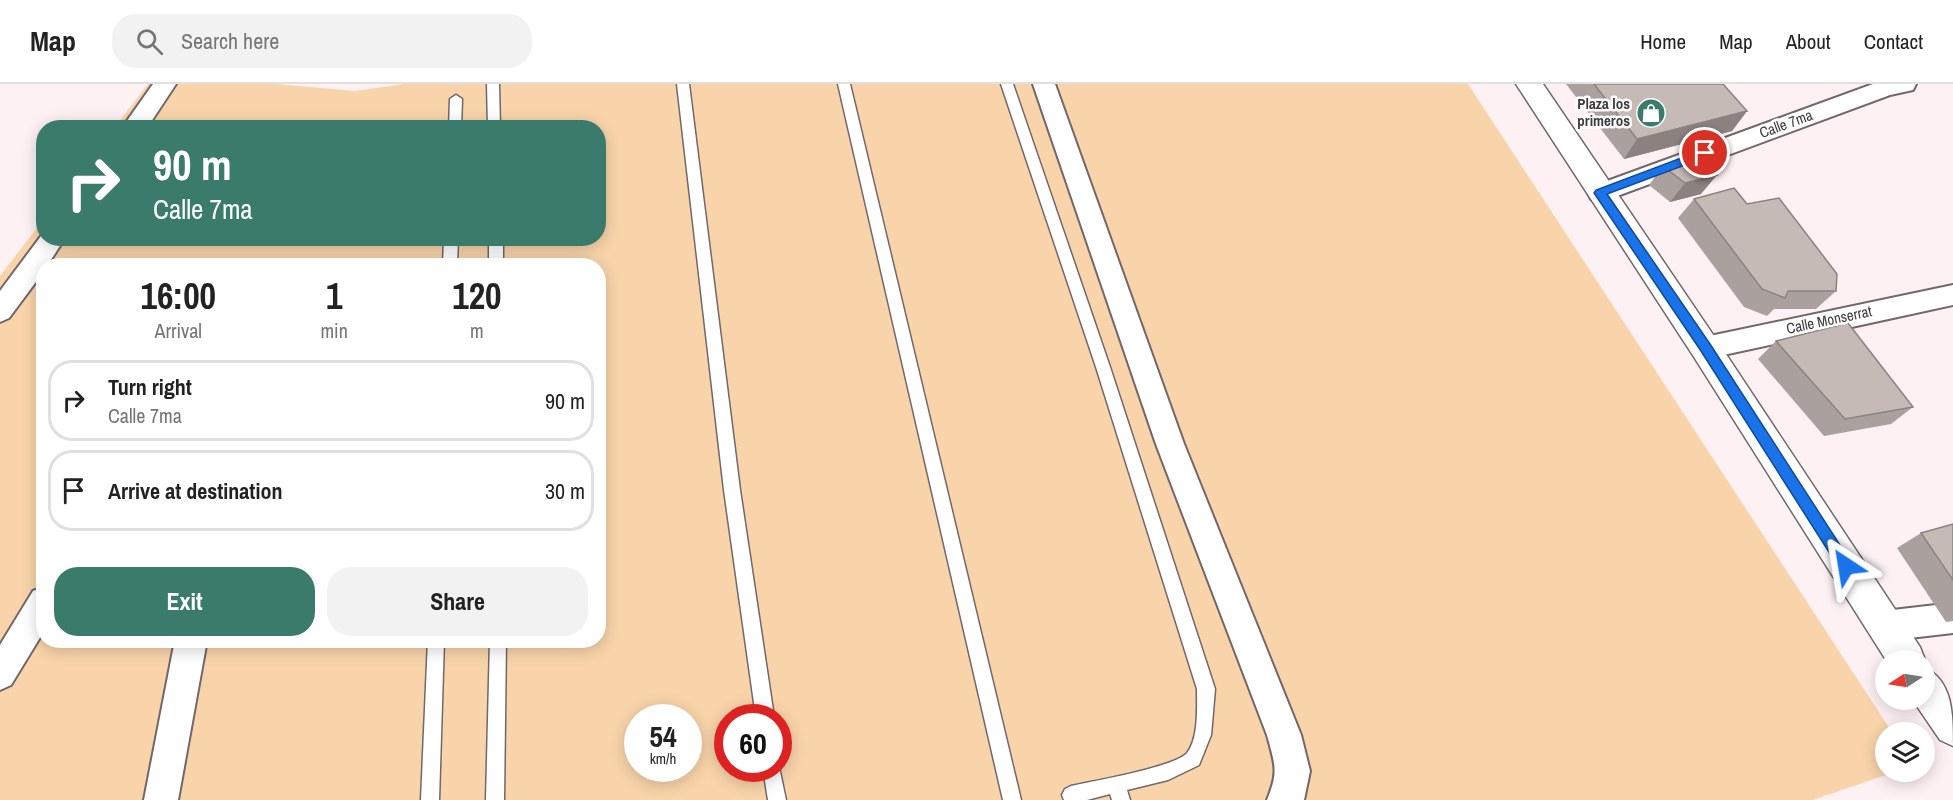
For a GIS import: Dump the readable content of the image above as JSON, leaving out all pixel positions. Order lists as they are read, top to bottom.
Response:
{
  "streets": {
    "street": ["Calle 7ma", "Calle Monserrat"]
  },
  "places": {
    "shop": ["Plaza los primeros"]
  },
  "north": "left",
  "page": {
    "header": "Map",
    "search": "Search here",
    "nav": [
      "Home",
      "Map",
      "About",
      "Contact"
    ],
    "turn": ["90 m", "Calle 7ma"],
    "eta": [
      "16:00",
      "Arrival",
      "1",
      "min",
      "120",
      "m"
    ],
    "list": [
      {
        "name": "Turn right",
        "note": "Calle 7ma",
        "value": "90 m"
      },
      {
        "name": "Arrive at destination",
        "value": "30 m"
      }
    ],
    "buttons": ["Exit", "Share"],
    "speed": "54 km/h",
    "limit": "60"
  }
}
